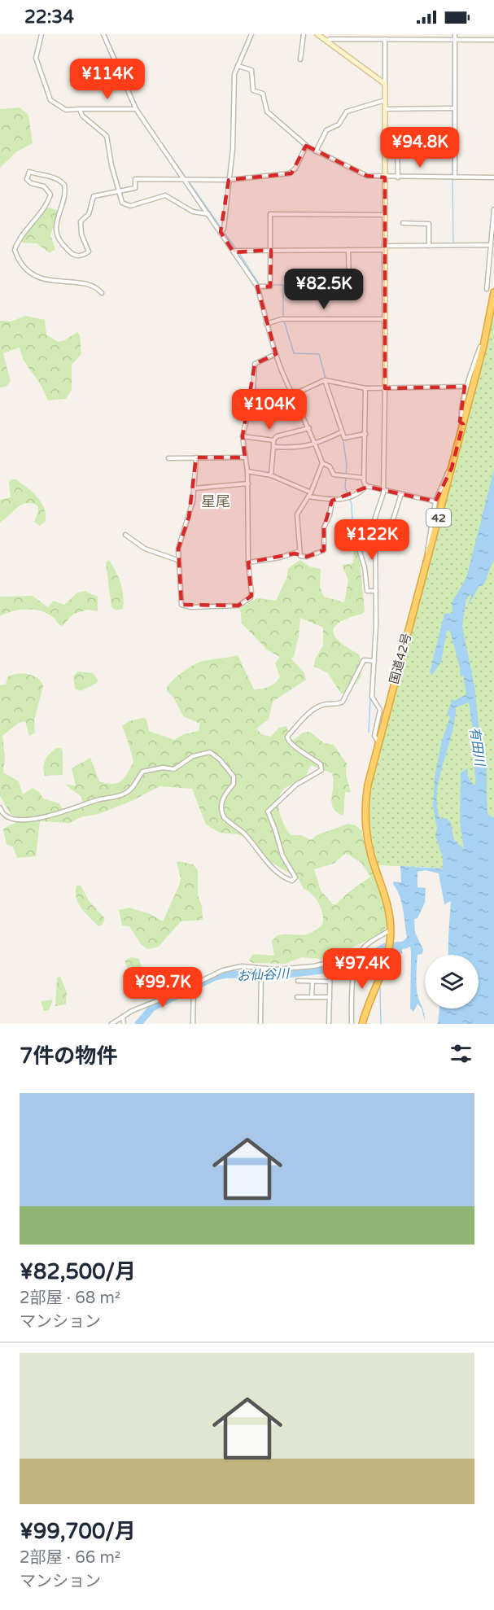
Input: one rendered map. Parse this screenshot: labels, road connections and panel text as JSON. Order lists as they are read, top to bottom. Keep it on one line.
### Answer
{"streets":{"highway":["42","国道42号"]},"districts":["星尾"],"water":["有田川","お仙谷川"],"page":{"status":"22:34","price":["¥114K","¥94.8K","¥82.5K","¥104K","¥122K","¥97.4K","¥99.7K"],"heading":"7件の物件","list":[{"name":"¥82,500/月","note":"2部屋 · 68 m² · マンション"},{"name":"¥99,700/月","note":"2部屋 · 66 m² · マンション"}]}}
